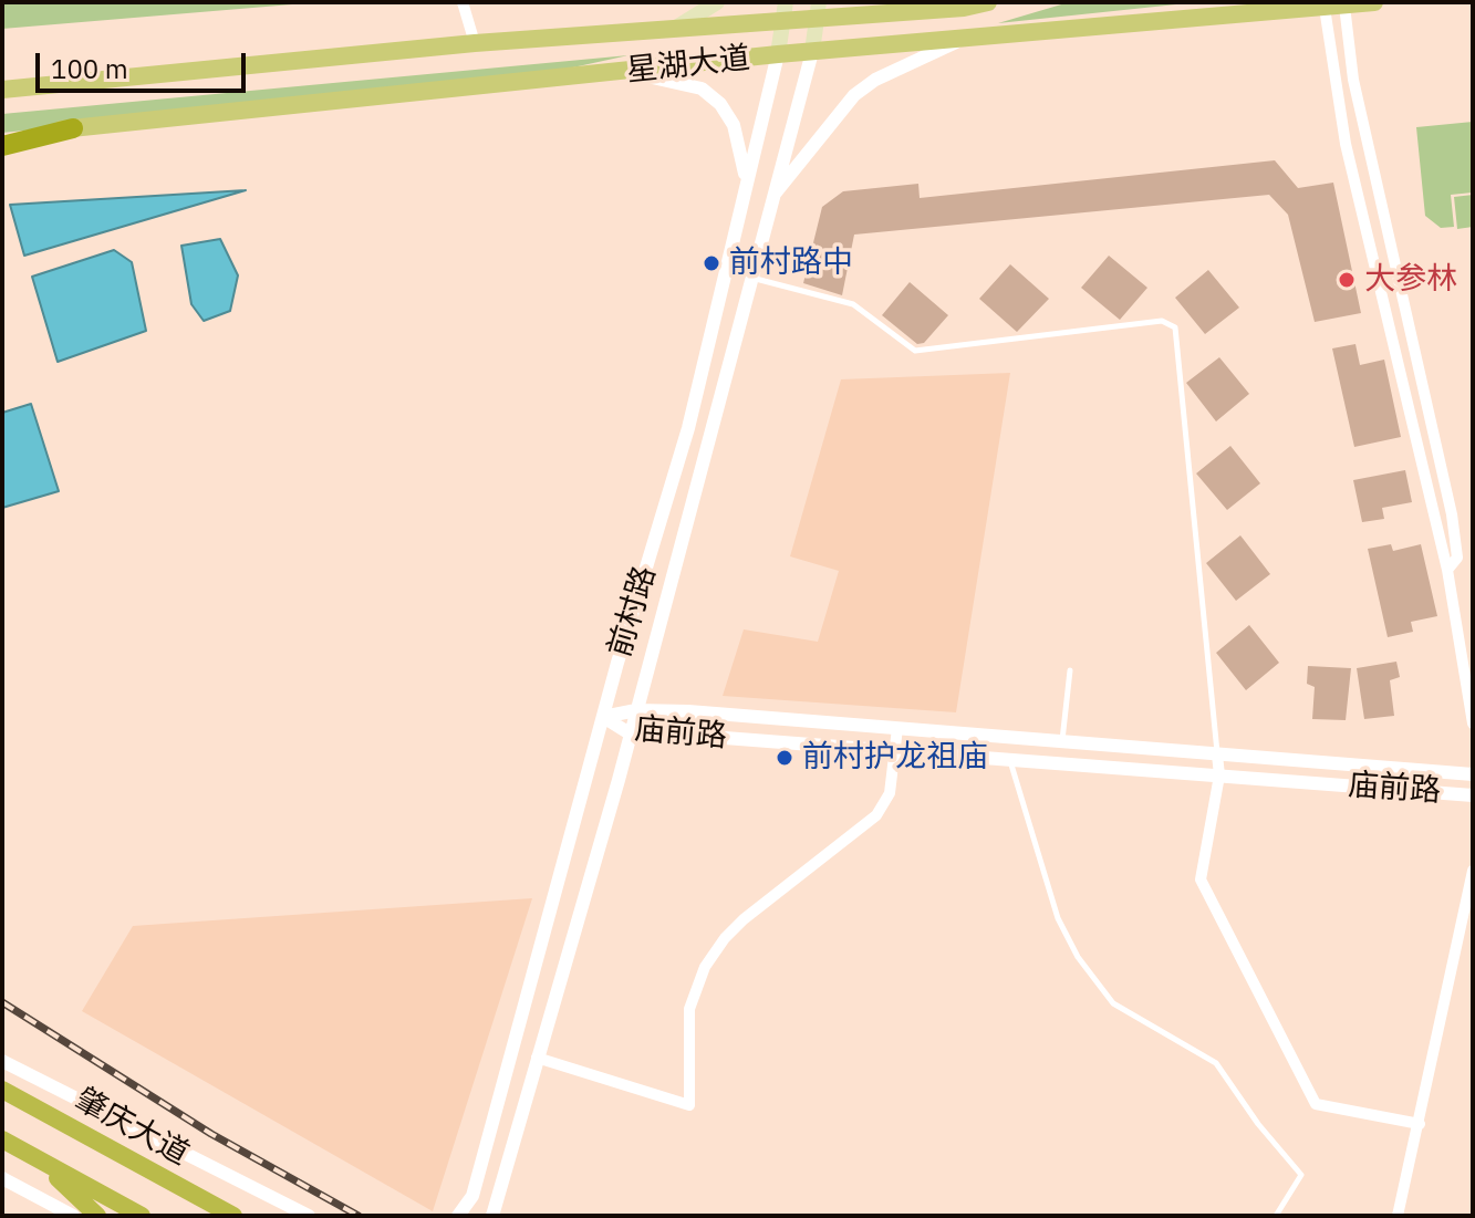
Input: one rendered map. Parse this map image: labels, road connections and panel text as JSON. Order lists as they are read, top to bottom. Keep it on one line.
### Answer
{"streets":{"highway":["肇庆大道"],"main road":["星湖大道","前村路"],"street":["庙前路"]},"crossings":[["星湖大道","前村路"],["前村路","庙前路"]],"places":["前村路中","大参林","前村护龙祖庙"],"scale_bar":"100 m"}
